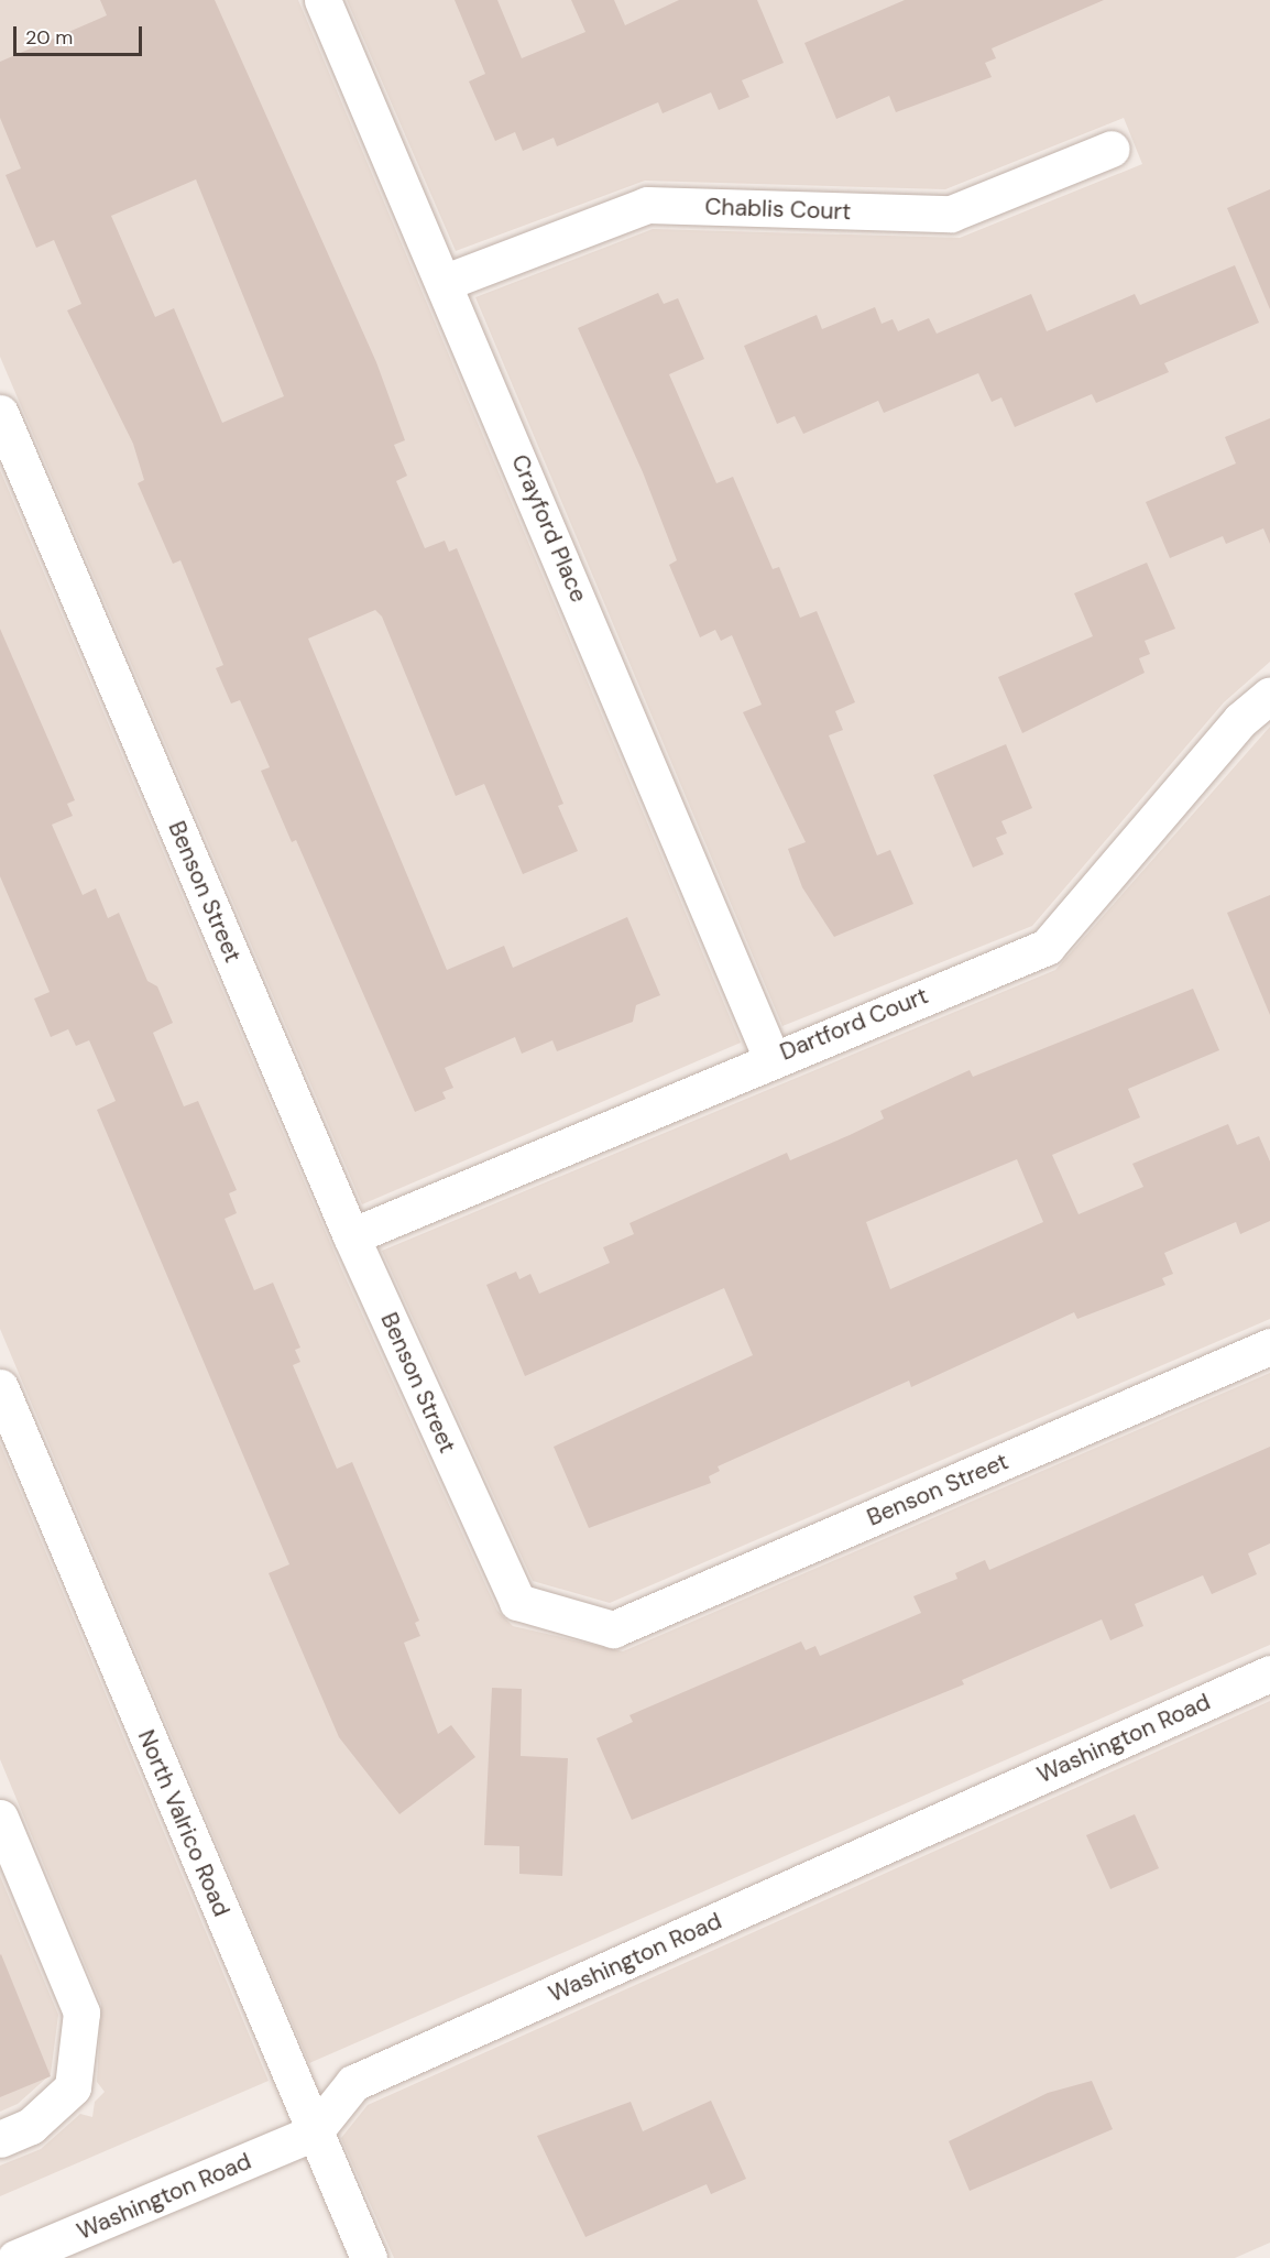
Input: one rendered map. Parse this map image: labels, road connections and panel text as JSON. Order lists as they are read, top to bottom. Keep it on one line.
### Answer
{"streets":{"street":["Chablis Court","Crayford Place","Benson Street","Dartford Court","Washington Road","North Valrico Road"]},"crossings":[["Chablis Court","Crayford Place"],["Crayford Place","Dartford Court"],["Benson Street","Dartford Court"],["Washington Road","North Valrico Road"]],"scale_bar":"20 m"}
